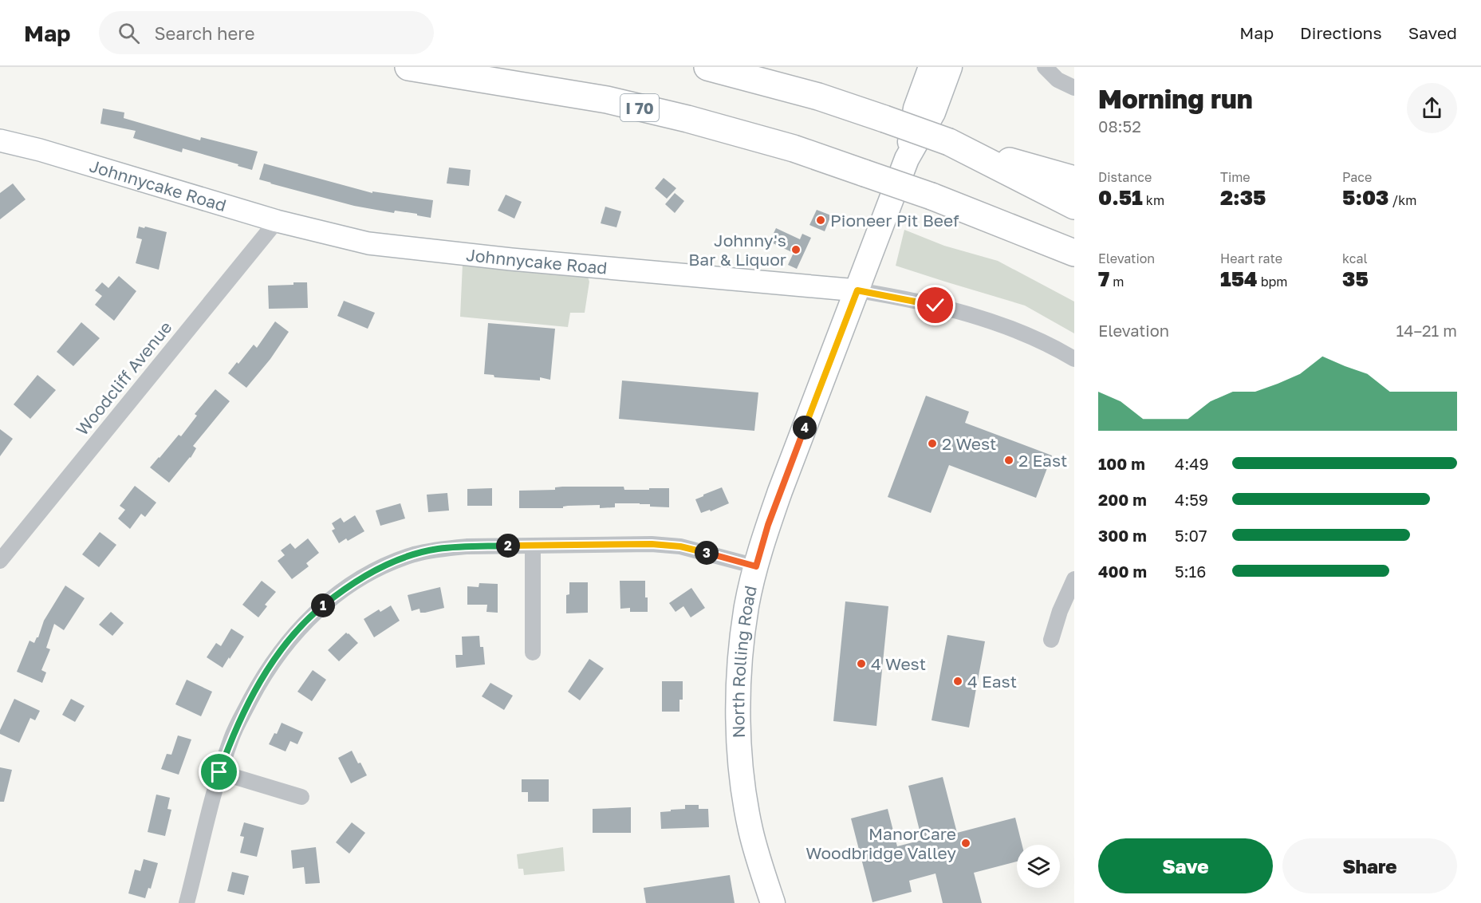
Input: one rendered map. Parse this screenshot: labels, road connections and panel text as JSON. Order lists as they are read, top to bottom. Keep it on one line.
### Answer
{"streets":{"highway":["I 70"],"main road":["North Rolling Road"],"street":["Johnnycake Road","Woodcliff Avenue"]},"crossings":[["Johnnycake Road","Woodcliff Avenue"],["Johnnycake Road","North Rolling Road"]],"places":["Pioneer Pit Beef","Johnny's Bar & Liquor","2 West","2 East","4 West","4 East","ManorCare Woodbridge Valley"],"page":{"header":"Map","search":"Search here","nav":["Map","Directions","Saved"],"heading":["Morning run","08:52"],"stats":[["Distance","0.51 km"],["Time","2:35"],["Pace","5:03 /km"],["Elevation","7 m"],["Heart rate","154 bpm"],["kcal","35"]],"chart":["Elevation","14–21 m"],"pins":["4","2","3","1"],"list":[{"name":"100 m","note":"4:49"},{"name":"200 m","note":"4:59"},{"name":"300 m","note":"5:07"},{"name":"400 m","note":"5:16"}],"buttons":["Save","Share"]}}
